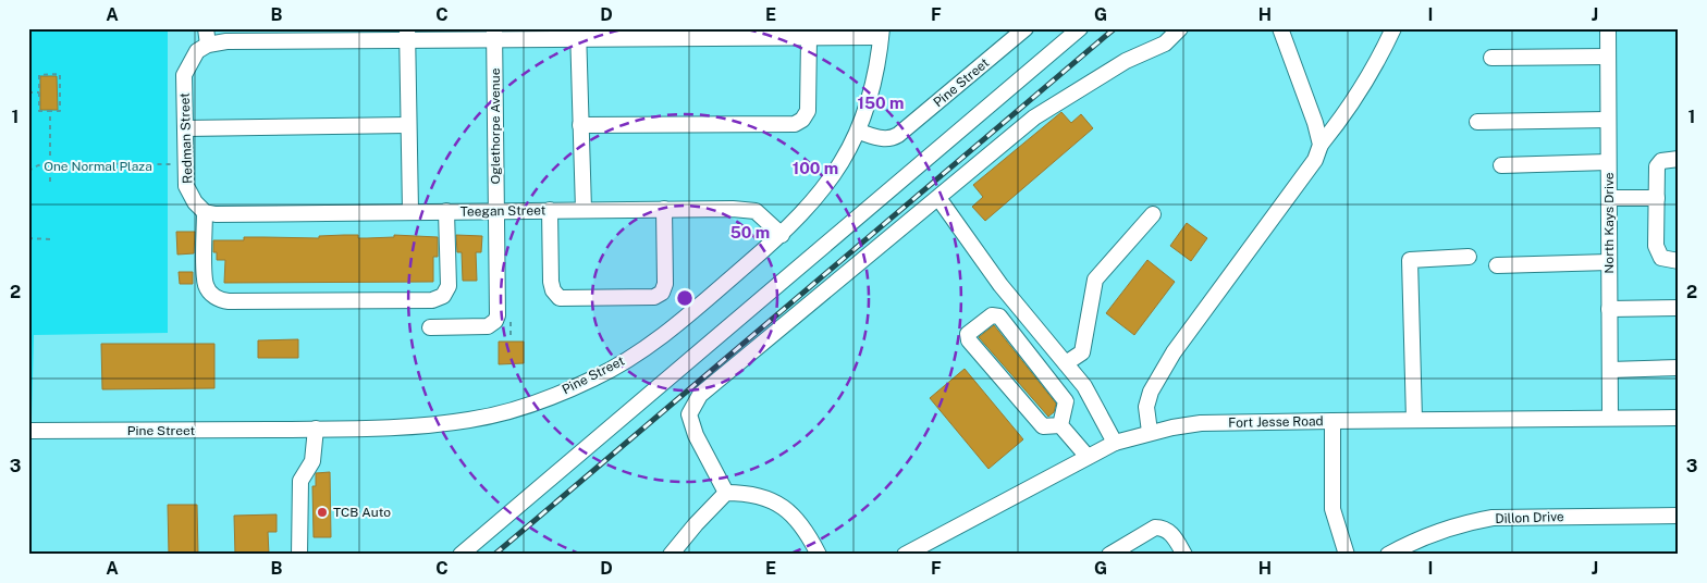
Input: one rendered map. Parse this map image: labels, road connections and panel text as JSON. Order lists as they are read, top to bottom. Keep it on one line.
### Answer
{"streets":{"street":["Pine Street","Oglethorpe Avenue","Redman Street","Teegan Street","North Kays Drive","Fort Jesse Road","Dillon Drive"]},"crossings":[["Pine Street","Teegan Street"],["Oglethorpe Avenue","Teegan Street"],["Redman Street","Teegan Street"],["North Kays Drive","Fort Jesse Road"]],"parks":["One Normal Plaza"],"places":["TCB Auto"],"grid":{"columns":["A","B","C","D","E","F","G","H","I","J"],"rows":["1","2","3"]},"rings":["150 m","100 m","50 m"]}
